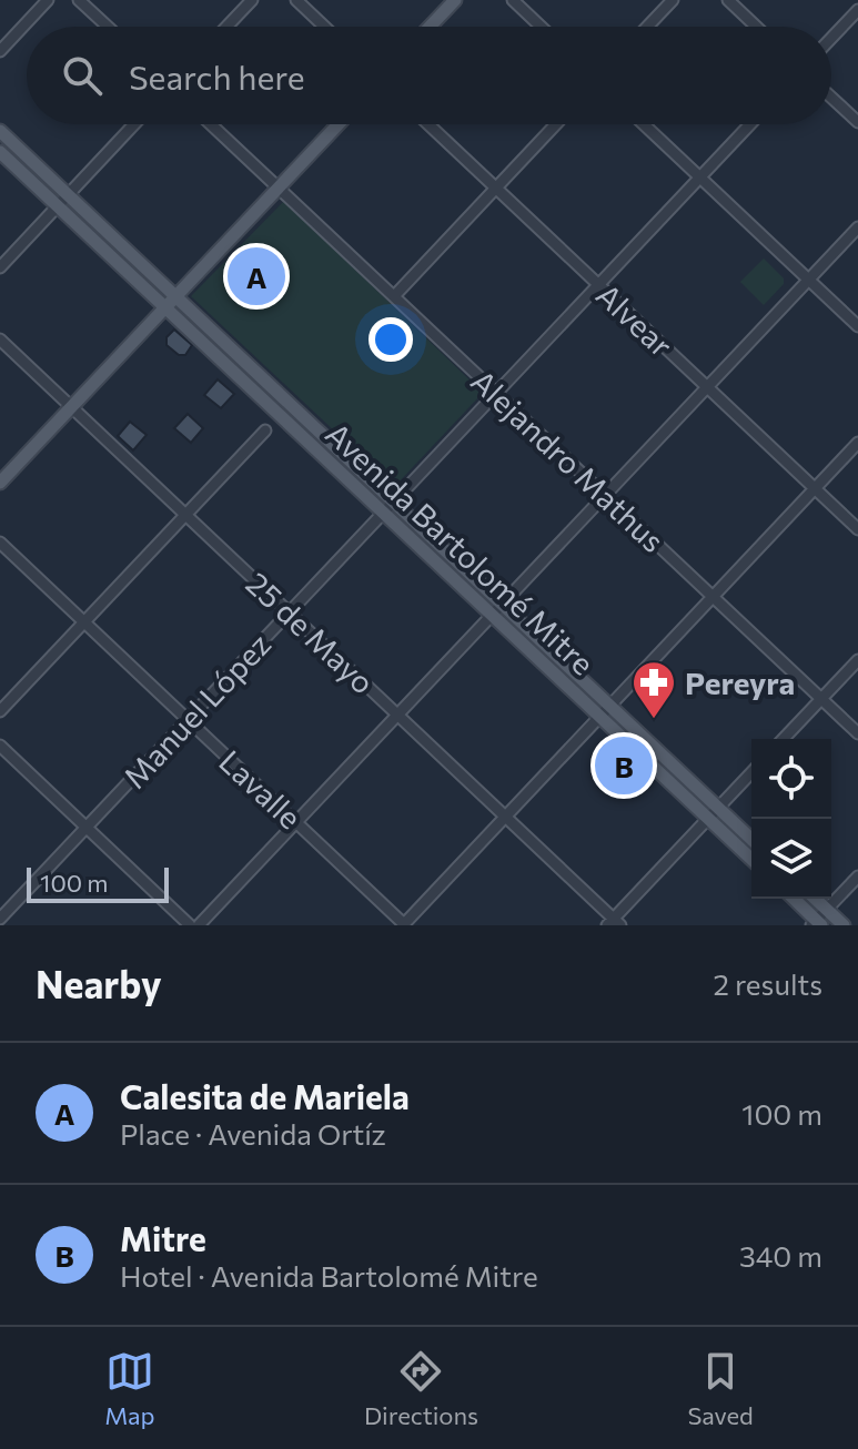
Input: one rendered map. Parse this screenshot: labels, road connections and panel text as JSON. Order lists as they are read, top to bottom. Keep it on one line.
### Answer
{"streets":{"main road":["Avenida Bartolomé Mitre"],"street":["Alvear","Alejandro Mathus","25 de Mayo","Manuel López","Lavalle"]},"crossings":[["Alvear","Manuel López"],["Alejandro Mathus","Manuel López"],["Avenida Bartolomé Mitre","Manuel López"],["25 de Mayo","Manuel López"],["Manuel López","Lavalle"]],"places":{"pharmacy":["Pereyra"]},"scale_bar":"100 m","page":{"search":"Search here","pins":["A","B"],"scale":"100 m","heading":["Nearby","2 results"],"list":[{"mark":"A","name":"Calesita de Mariela","note":"Place · Avenida Ortíz","value":"100 m"},{"mark":"B","name":"Mitre","note":"Hotel · Avenida Bartolomé Mitre","value":"340 m"}],"nav":["Map","Directions","Saved"]}}
